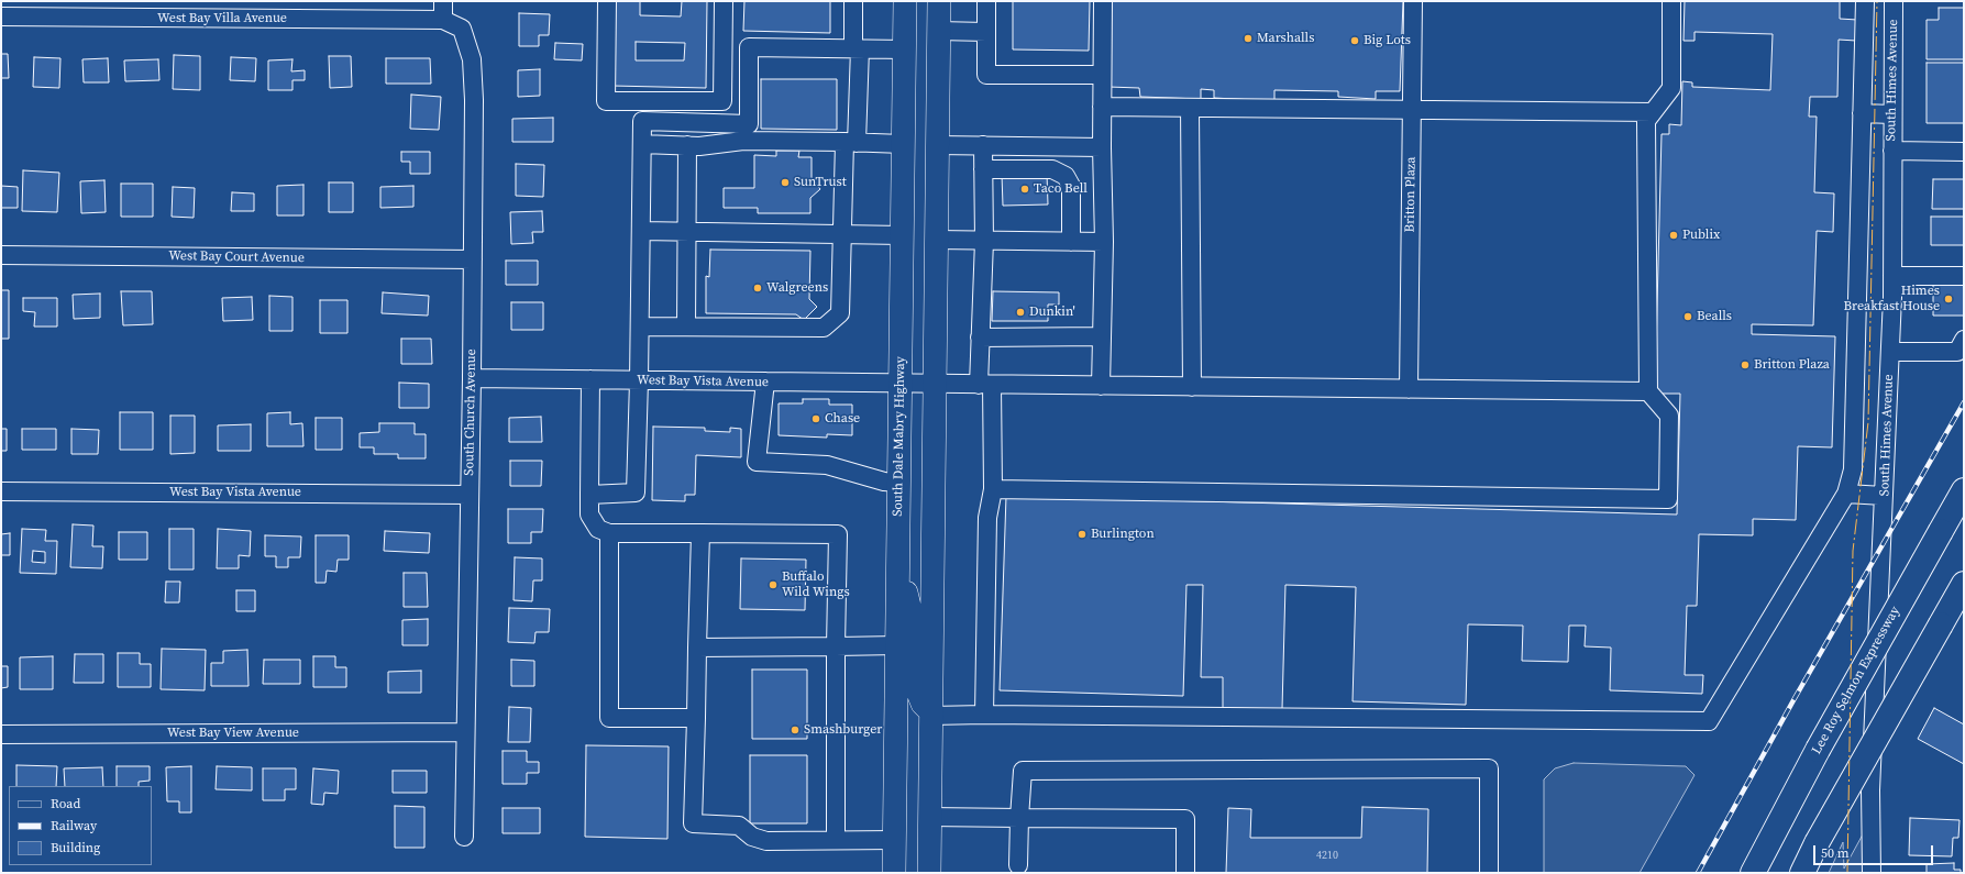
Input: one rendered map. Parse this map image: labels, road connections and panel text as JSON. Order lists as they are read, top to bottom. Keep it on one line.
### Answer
{"streets":{"highway":["Lee Roy Selmon Expressway"],"main road":["South Dale Mabry Highway"],"street":["West Bay Villa Avenue","South Himes Avenue","Britton Plaza","West Bay Court Avenue","West Bay Vista Avenue","South Church Avenue","West Bay View Avenue"]},"crossings":[["West Bay Villa Avenue","South Church Avenue"],["Britton Plaza","West Bay Vista Avenue"],["West Bay Court Avenue","South Church Avenue"],["West Bay Vista Avenue","South Church Avenue"],["West Bay Vista Avenue","South Dale Mabry Highway"],["South Church Avenue","West Bay View Avenue"]],"places":["Marshalls","Big Lots","SunTrust","Taco Bell","Publix","Walgreens","Himes Breakfast House","Dunkin'","Bealls","Britton Plaza","Chase","Burlington","Buffalo Wild Wings","Smashburger"],"house_numbers":["4210"],"legend":["Road","Railway","Building"],"scale_bar":"50 m"}
